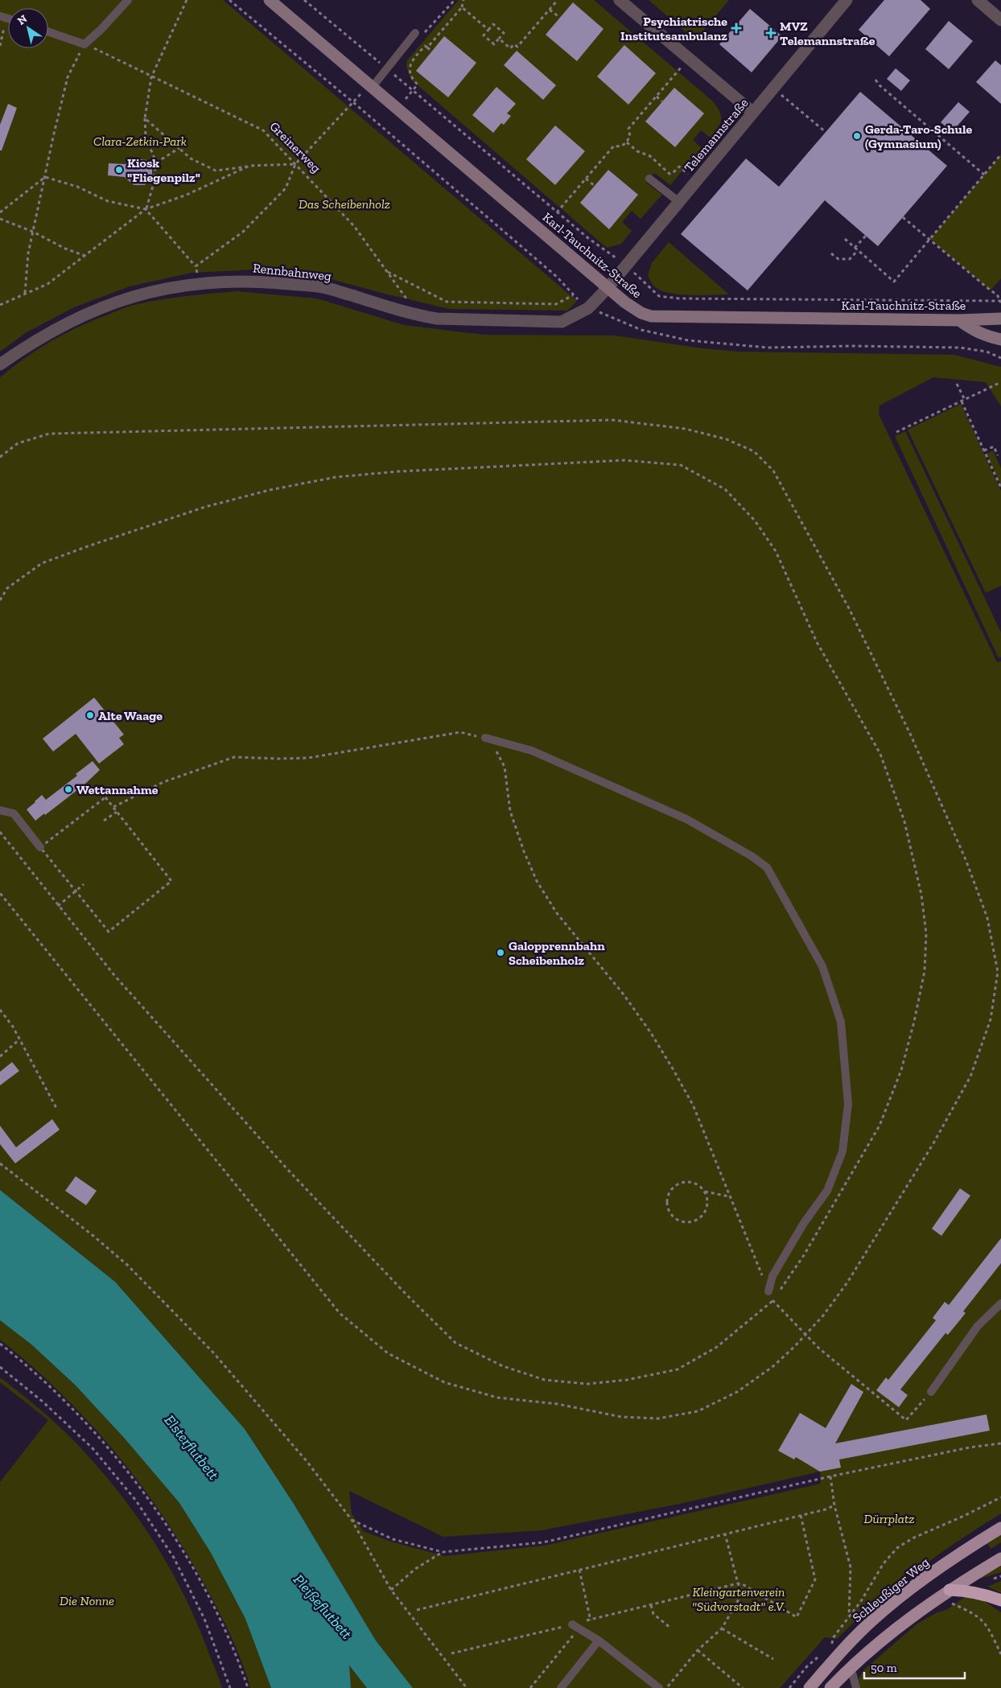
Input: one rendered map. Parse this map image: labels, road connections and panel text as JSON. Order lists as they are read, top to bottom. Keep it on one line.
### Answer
{"streets":{"main road":["Karl-Tauchnitz-Straße","Schleußiger Weg"],"street":["Telemannstraße","Rennbahnweg"],"path":["Greinerweg"]},"crossings":[["Telemannstraße","Karl-Tauchnitz-Straße"],["Telemannstraße","Rennbahnweg"],["Greinerweg","Rennbahnweg"],["Karl-Tauchnitz-Straße","Rennbahnweg"]],"water":["Elsterflutbett","Pleißeflutbett"],"parks":["Clara-Zetkin-Park","Das Scheibenholz","Dürrplatz","Kleingartenverein \"Südvorstadt\" e.V.","Die Nonne"],"places":{"health":["Psychiatrische Institutsambulanz","MVZ Telemannstraße"],"other":["Gerda-Taro-Schule (Gymnasium)","Kiosk \"Fliegenpilz\"","Alte Waage","Wettannahme","Galopprennbahn Scheibenholz"]},"scale_bar":"50 m","north":"top left"}
